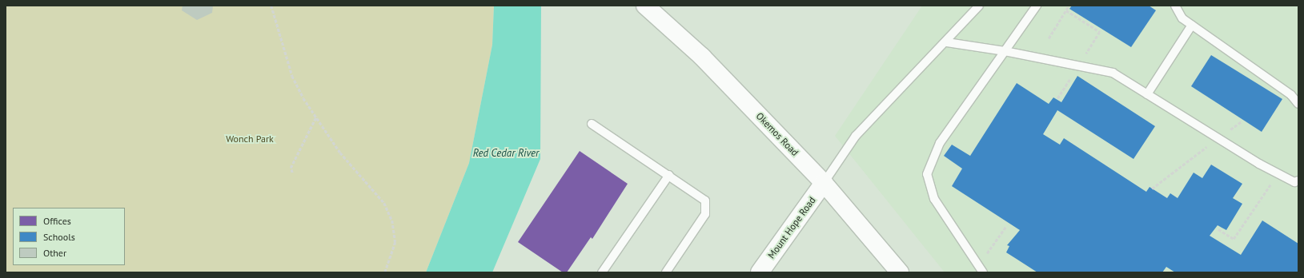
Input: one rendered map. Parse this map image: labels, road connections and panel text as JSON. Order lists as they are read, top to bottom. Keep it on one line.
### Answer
{"streets":{"main road":["Okemos Road","Mount Hope Road"]},"crossings":[["Okemos Road","Mount Hope Road"]],"water":["Red Cedar River"],"parks":["Wonch Park"],"legend":["Offices","Schools","Other"]}
